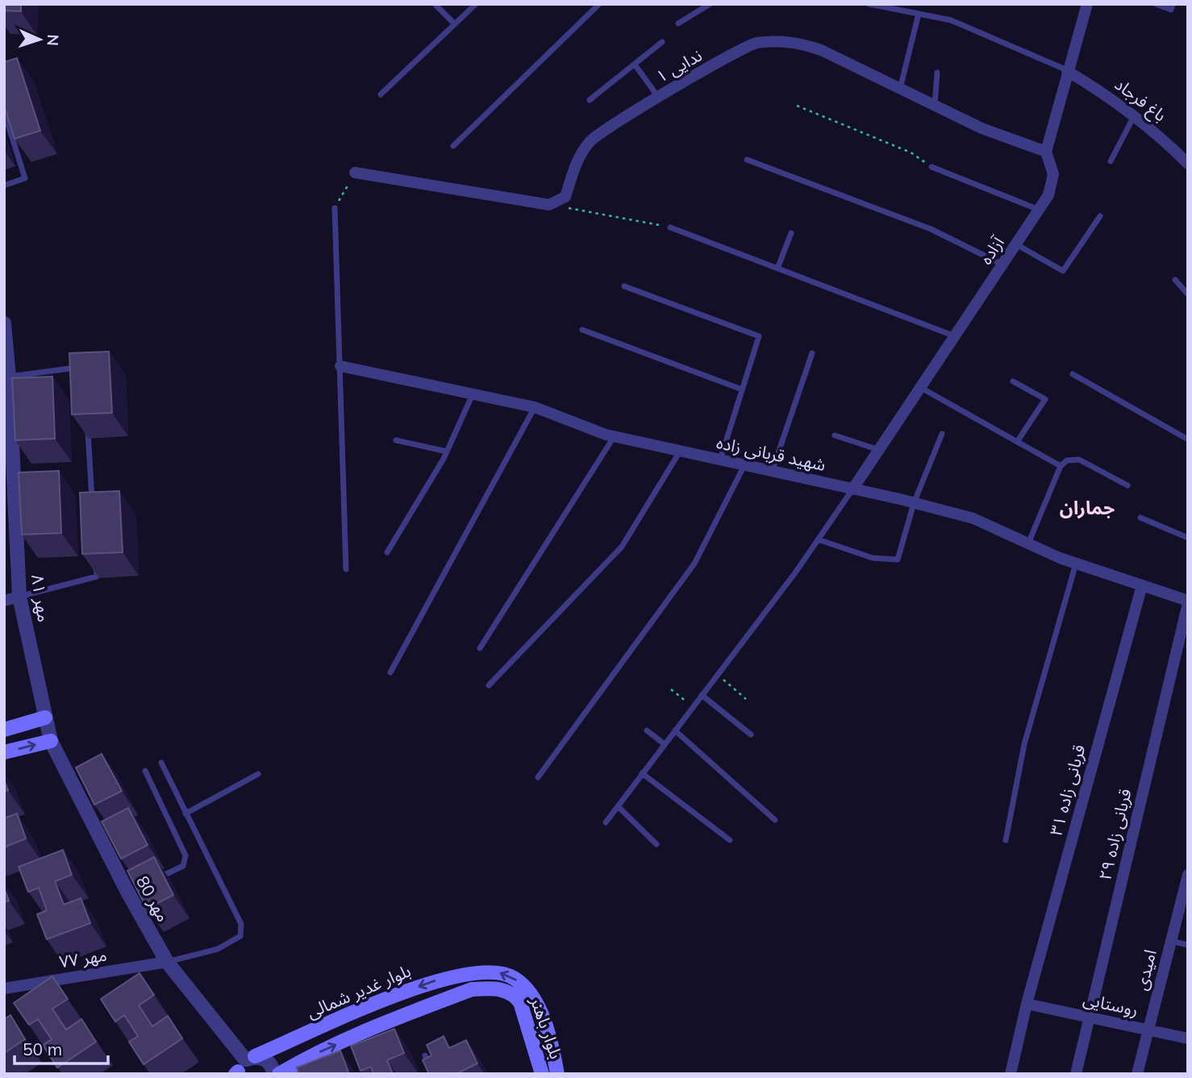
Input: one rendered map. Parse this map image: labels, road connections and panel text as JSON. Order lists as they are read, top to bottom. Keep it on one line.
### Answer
{"streets":{"main road":["بلوار غدیر شمالی","بلوار باهنر"],"street":["ندایی ۱","باغ فرجاد","آزاده","شهید قربانی زاده","مهر ۸۱","قربانی زاده ۳۱","قربانی زاده ۲۹","مهر 80","مهر ۷۷","امیدی","روستایی"]},"crossings":[["ندایی ۱","آزاده"],["باغ فرجاد","آزاده"],["آزاده","شهید قربانی زاده"],["شهید قربانی زاده","قربانی زاده ۳۱"],["شهید قربانی زاده","قربانی زاده ۲۹"],["مهر ۸۱","مهر 80"],["قربانی زاده ۳۱","روستایی"],["قربانی زاده ۲۹","روستایی"],["مهر 80","مهر ۷۷"],["مهر 80","بلوار غدیر شمالی"],["امیدی","روستایی"],["بلوار غدیر شمالی","بلوار باهنر"]],"one_way":["بلوار غدیر شمالی"],"districts":["جماران"],"scale_bar":"50 m","north":"right"}
